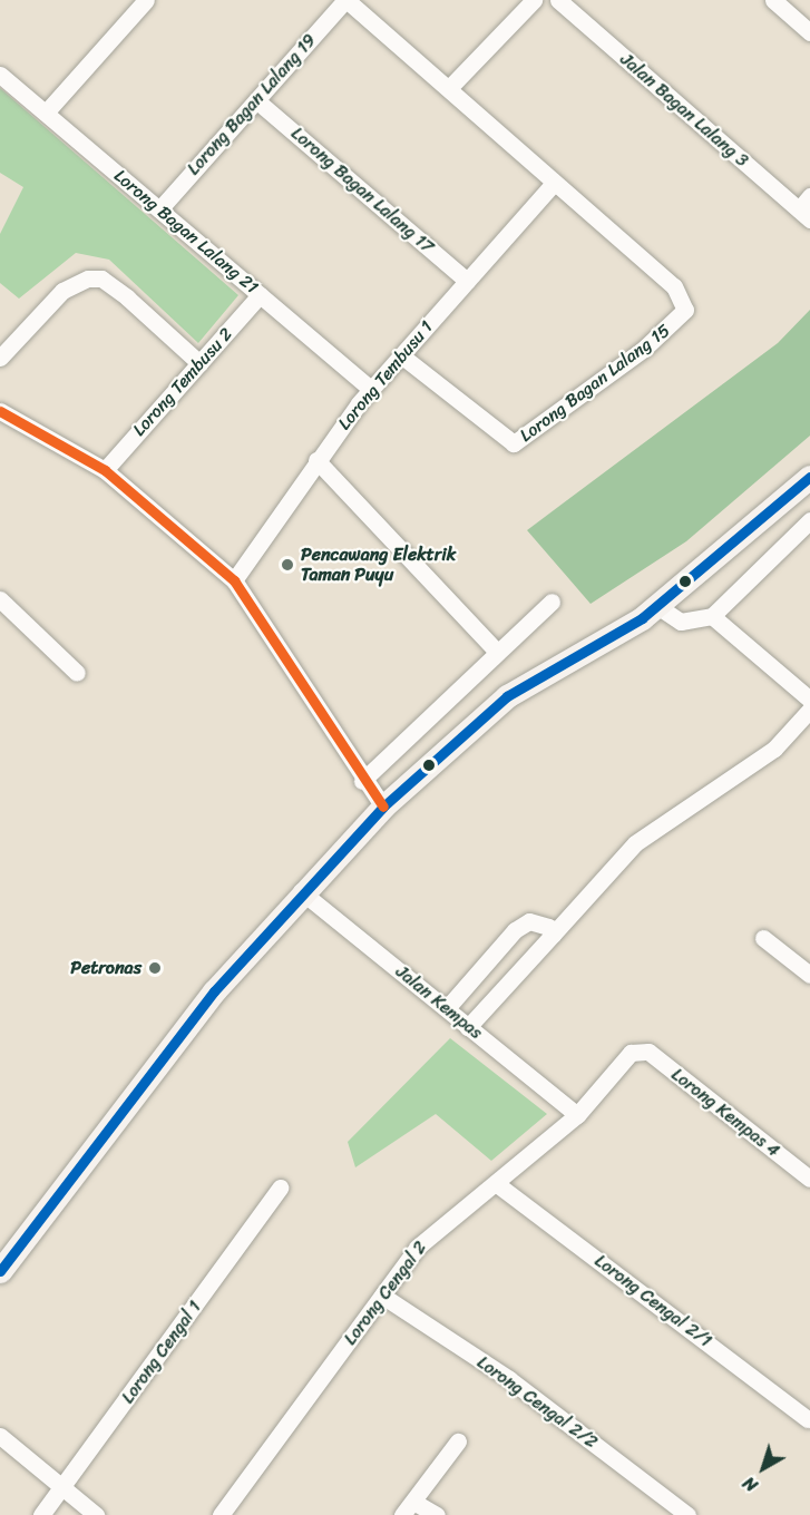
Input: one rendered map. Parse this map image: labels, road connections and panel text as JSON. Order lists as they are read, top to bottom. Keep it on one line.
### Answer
{"streets":{"street":["Lorong Bagan Lalang 19","Jalan Bagan Lalang 3","Lorong Bagan Lalang 17","Lorong Bagan Lalang 21","Lorong Tembusu 1","Lorong Tembusu 2","Lorong Bagan Lalang 15","Jalan Kempas","Lorong Kempas 4","Lorong Cengal 2","Lorong Cengal 2/1","Lorong Cengal 1","Lorong Cengal 2/2"]},"crossings":[["Lorong Bagan Lalang 19","Lorong Bagan Lalang 17"],["Lorong Bagan Lalang 19","Lorong Bagan Lalang 21"],["Lorong Bagan Lalang 19","Lorong Bagan Lalang 15"],["Lorong Bagan Lalang 17","Lorong Tembusu 1"],["Lorong Bagan Lalang 21","Lorong Tembusu 1"],["Lorong Bagan Lalang 21","Lorong Tembusu 2"],["Lorong Tembusu 1","Lorong Bagan Lalang 15"],["Jalan Kempas","Lorong Cengal 2"],["Lorong Kempas 4","Lorong Cengal 2"],["Lorong Cengal 2","Lorong Cengal 2/1"],["Lorong Cengal 2","Lorong Cengal 2/2"]],"places":["Pencawang Elektrik Taman Puyu","Petronas"],"north":"bottom left"}
